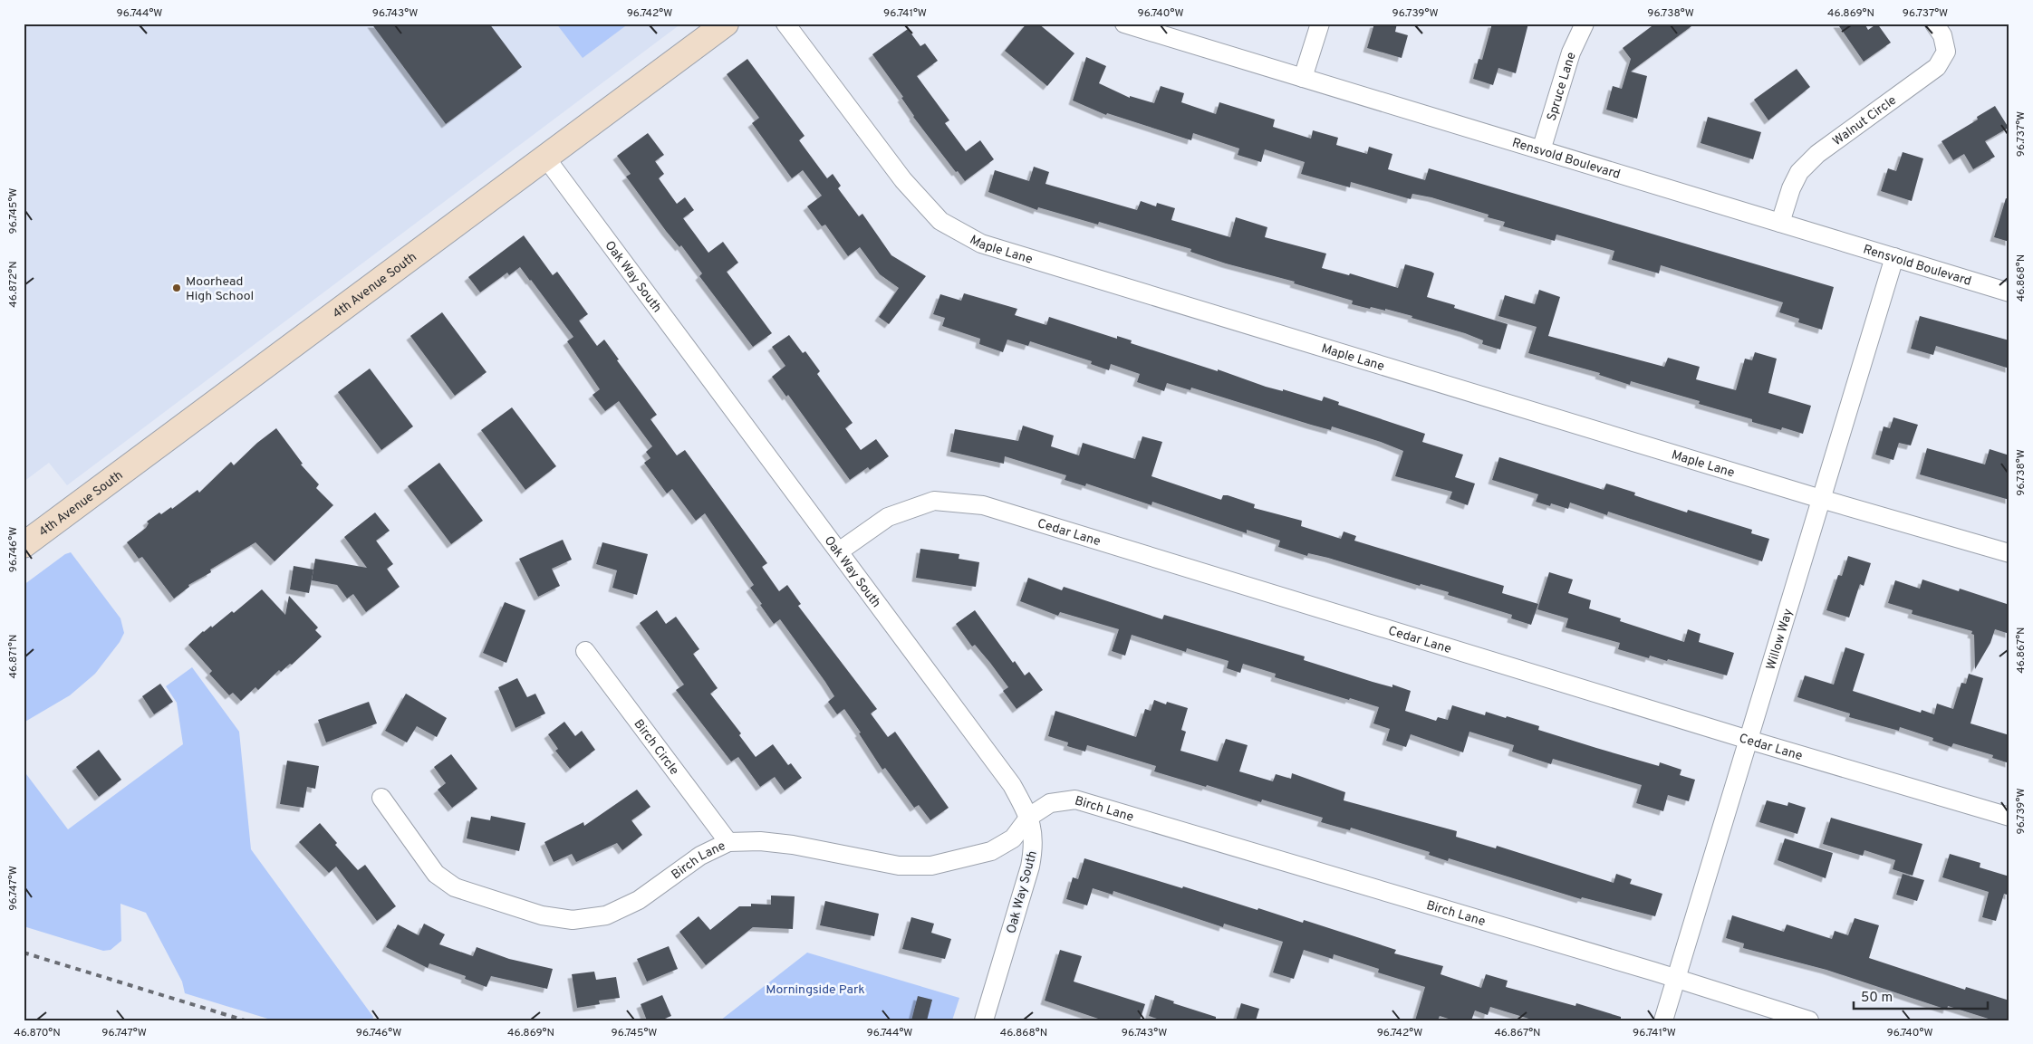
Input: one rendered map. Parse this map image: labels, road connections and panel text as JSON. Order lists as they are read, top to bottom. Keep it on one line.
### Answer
{"streets":{"street":["Spruce Lane","Walnut Circle","Rensvold Boulevard","Maple Lane","Oak Way South","4th Avenue South","Cedar Lane","Willow Way","Birch Circle","Birch Lane"]},"crossings":[["Spruce Lane","Rensvold Boulevard"],["Walnut Circle","Rensvold Boulevard"],["Rensvold Boulevard","Willow Way"],["Maple Lane","Willow Way"],["Oak Way South","4th Avenue South"],["Oak Way South","Cedar Lane"],["Oak Way South","Birch Lane"],["Cedar Lane","Willow Way"],["Willow Way","Birch Lane"],["Birch Circle","Birch Lane"]],"parks":["Morningside Park"],"places":["Moorhead High School"],"scale_bar":"50 m","coordinates":["96.744°W","96.743°W","96.742°W","96.741°W","96.740°W","96.739°W","96.738°W","46.869°N","96.737°W","96.745°W","46.868°N","46.872°N","96.746°W","46.867°N","46.871°N","96.747°W","46.870°N"]}
